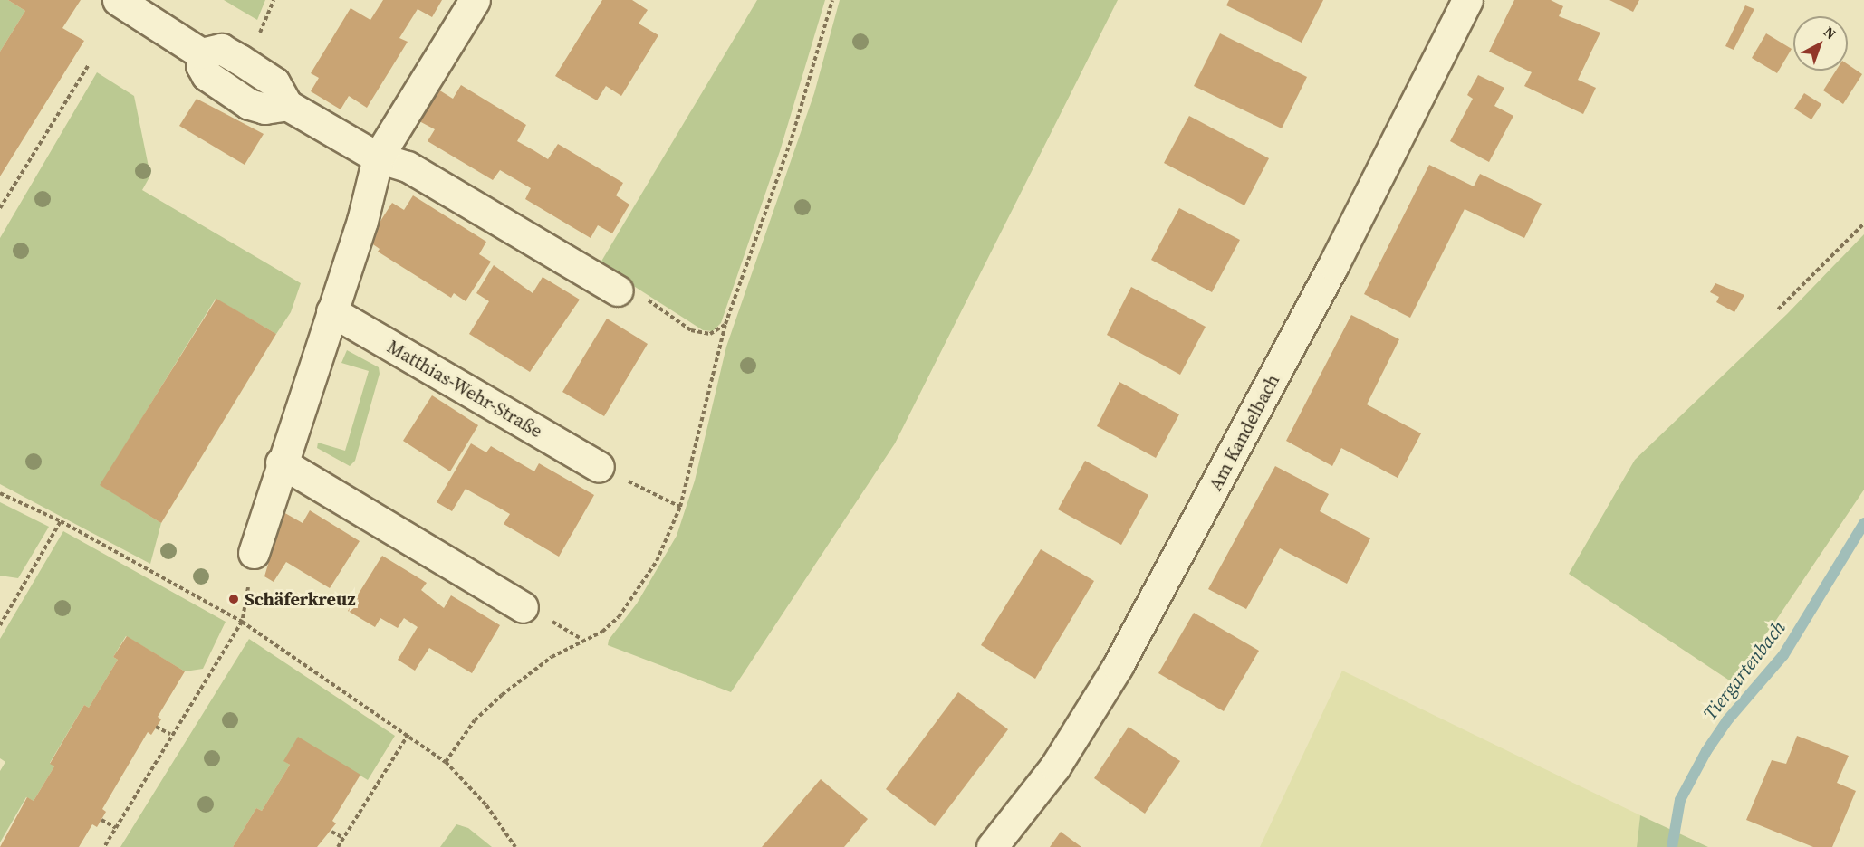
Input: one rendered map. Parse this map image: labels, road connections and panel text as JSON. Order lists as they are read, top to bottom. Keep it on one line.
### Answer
{"streets":{"street":["Matthias-Wehr-Straße","Am Kandelbach"]},"water":["Tiergartenbach"],"places":["Schäferkreuz"],"north":"top right"}
